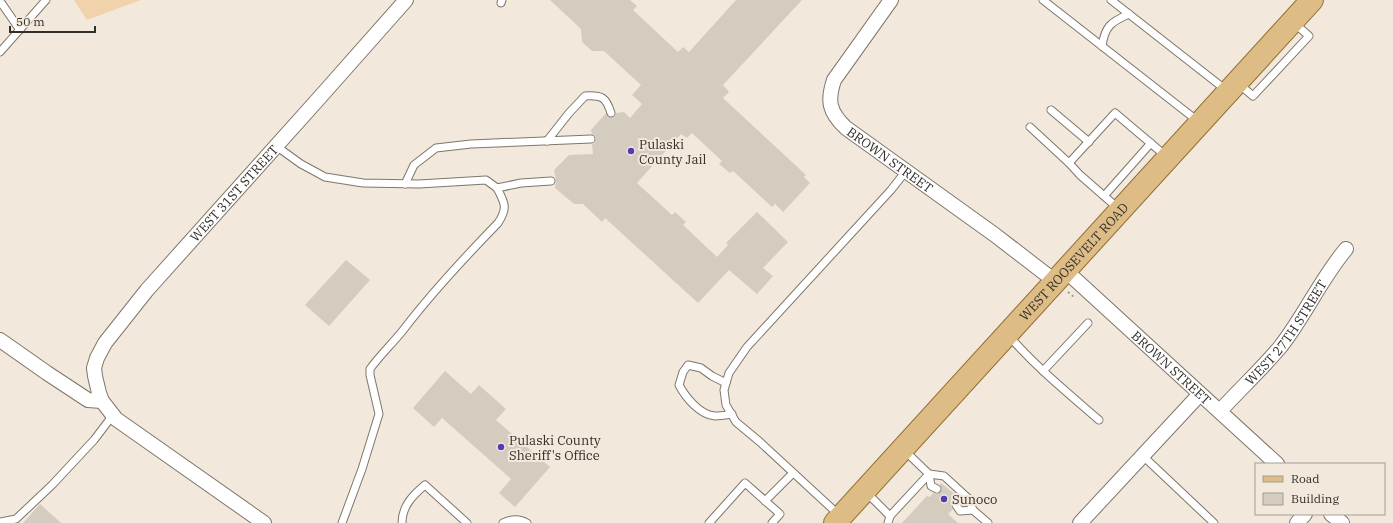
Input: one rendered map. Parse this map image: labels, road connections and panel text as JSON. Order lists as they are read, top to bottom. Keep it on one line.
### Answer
{"streets":{"main road":["WEST ROOSEVELT ROAD"],"street":["BROWN STREET","WEST 31ST STREET","WEST 27TH STREET"]},"crossings":[["BROWN STREET","WEST ROOSEVELT ROAD"],["BROWN STREET","WEST 27TH STREET"]],"places":["Pulaski County Jail","Pulaski County Sheriff's Office","Sunoco"],"legend":["Road","Building"],"scale_bar":"50 m"}
